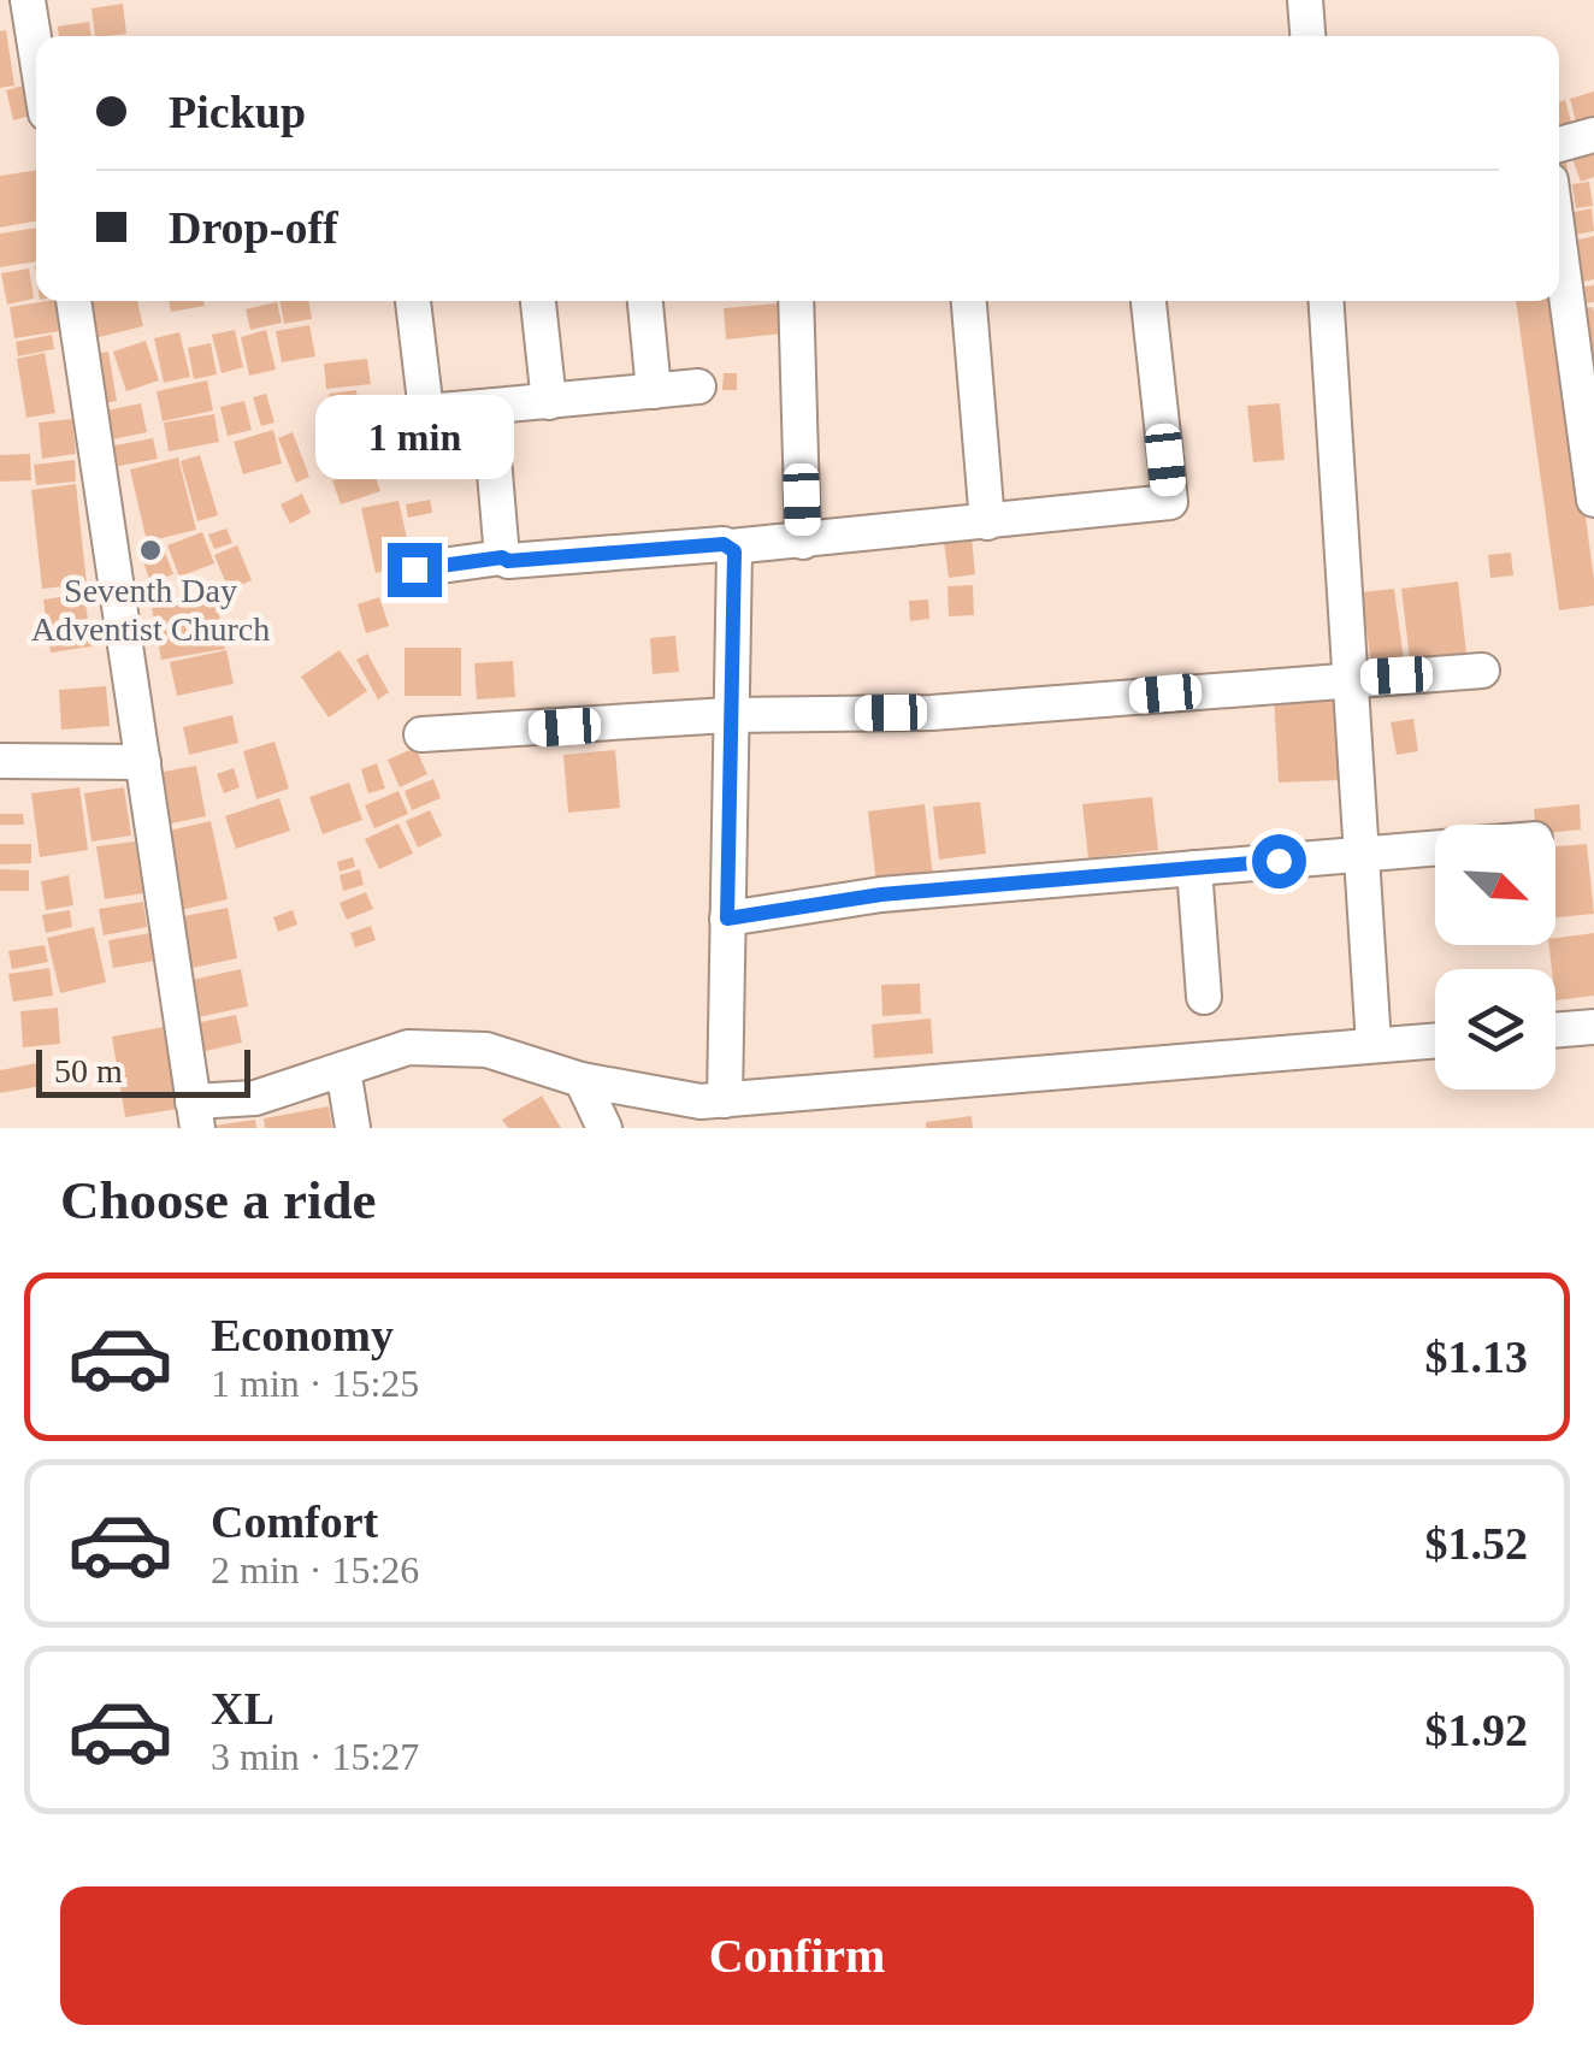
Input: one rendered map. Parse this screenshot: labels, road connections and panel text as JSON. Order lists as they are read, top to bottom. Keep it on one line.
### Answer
{"places":["Seventh Day Adventist Church"],"scale_bar":"50 m","north":"bottom right","page":{"banner":["Pickup","Drop-off"],"bubble":"1 min","scale":"50 m","heading":"Choose a ride","list":[{"name":"Economy","note":"1 min · 15:25","value":"$1.13"},{"name":"Comfort","note":"2 min · 15:26","value":"$1.52"},{"name":"XL","note":"3 min · 15:27","value":"$1.92"}],"buttons":"Confirm"}}
